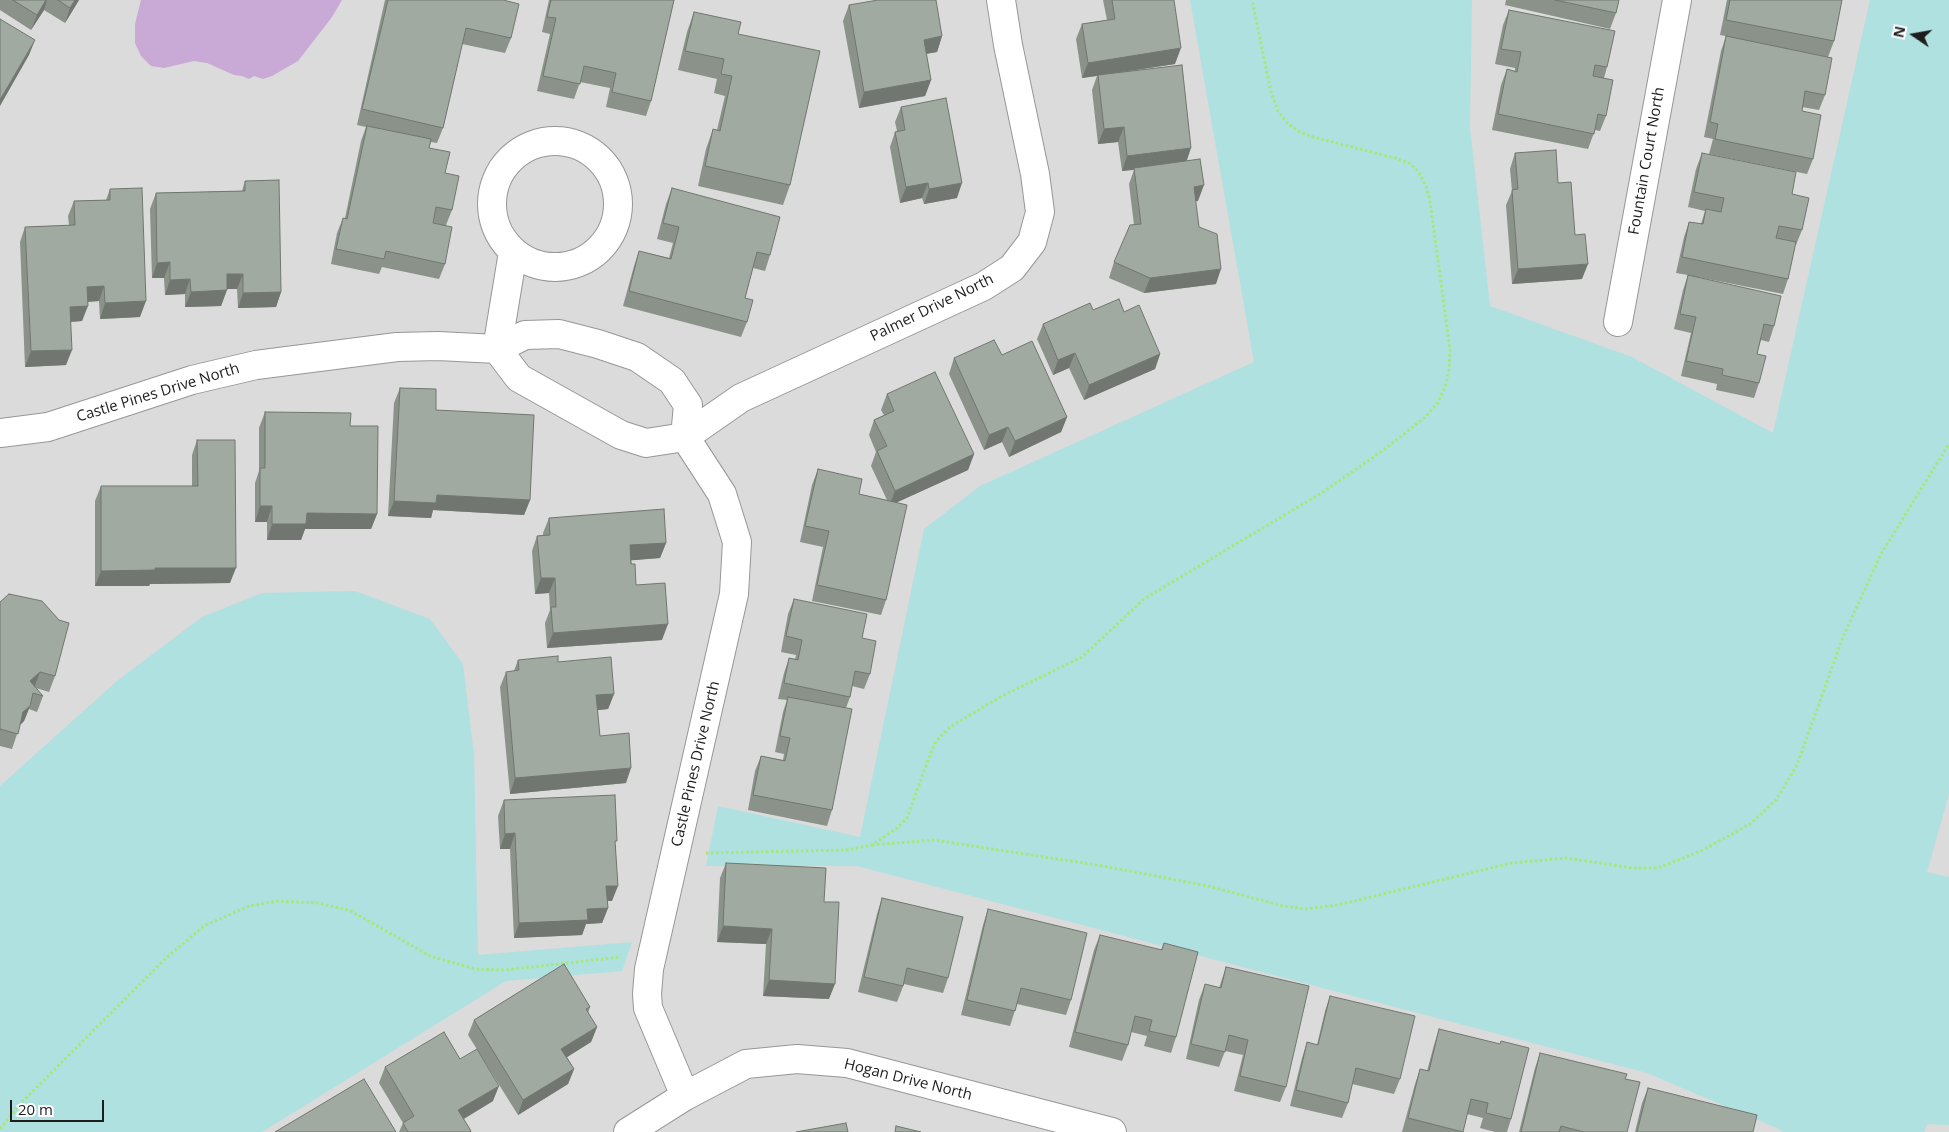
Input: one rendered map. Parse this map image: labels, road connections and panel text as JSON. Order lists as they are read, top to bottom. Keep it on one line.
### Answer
{"streets":{"street":["Fountain Court North","Palmer Drive North","Castle Pines Drive North","Hogan Drive North"]},"crossings":[["Palmer Drive North","Castle Pines Drive North"],["Castle Pines Drive North","Hogan Drive North"]],"scale_bar":"20 m","north":"left"}
